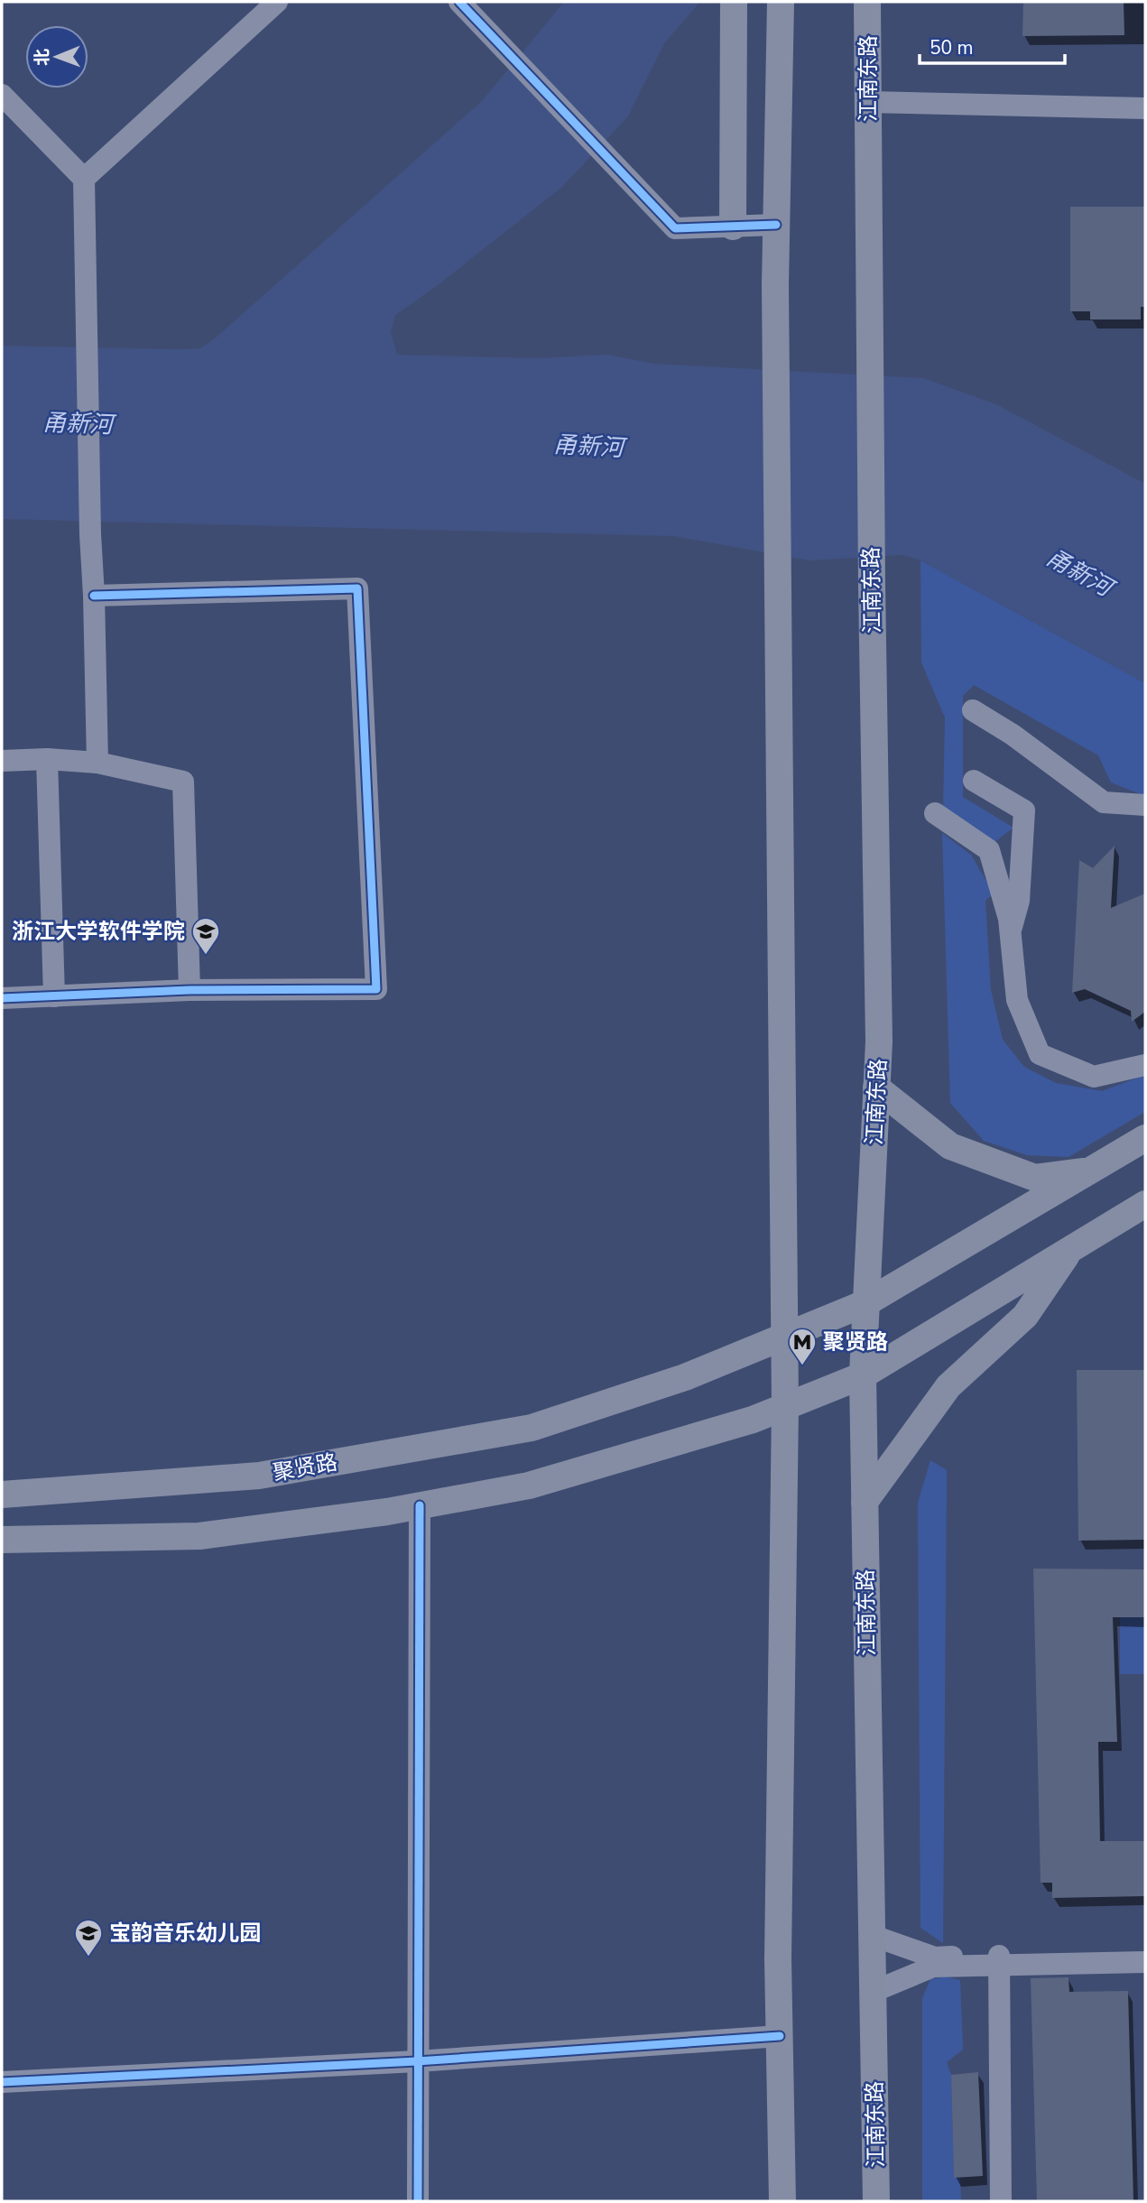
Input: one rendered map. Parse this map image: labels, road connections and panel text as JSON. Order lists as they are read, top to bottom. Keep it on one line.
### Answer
{"streets":{"main road":["江南东路","聚贤路"]},"crossings":[["江南东路","聚贤路"]],"water":["甬新河"],"places":{"school or university":["浙江大学软件学院","宝韵音乐幼儿园"],"metro station":["聚贤路"]},"scale_bar":"50 m","north":"left"}
